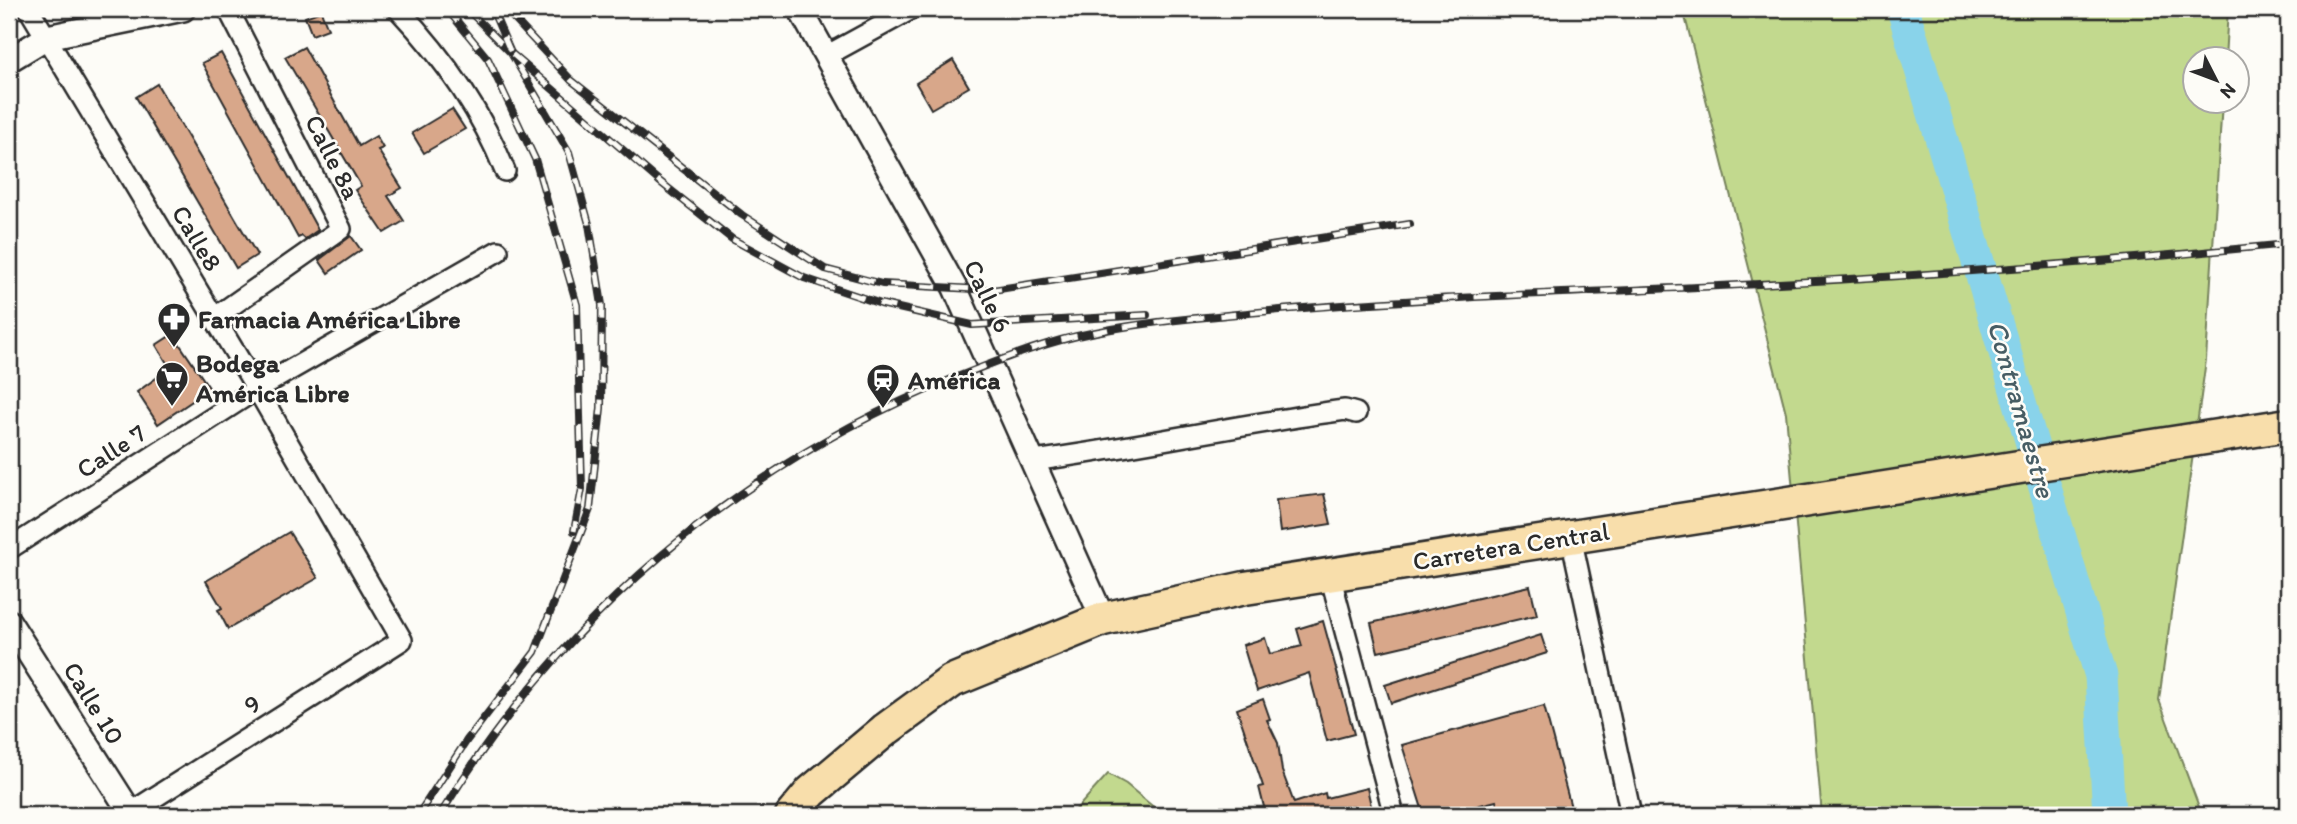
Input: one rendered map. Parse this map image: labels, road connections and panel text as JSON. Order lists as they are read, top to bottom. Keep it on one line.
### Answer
{"streets":{"highway":["Carretera Central"],"street":["Calle 8a","Calle8","Calle 6","Calle 7","Calle 10","9"]},"crossings":[["Calle 8a","Calle8"],["Calle8","Calle 7"],["Calle8","9"],["Calle 6","Carretera Central"],["Calle 10","9"]],"water":["Contramaestre"],"places":{"pharmacy":["Farmacia América Libre"],"supermarket":["Bodega América Libre"],"station":["América"]},"north":"bottom right"}
